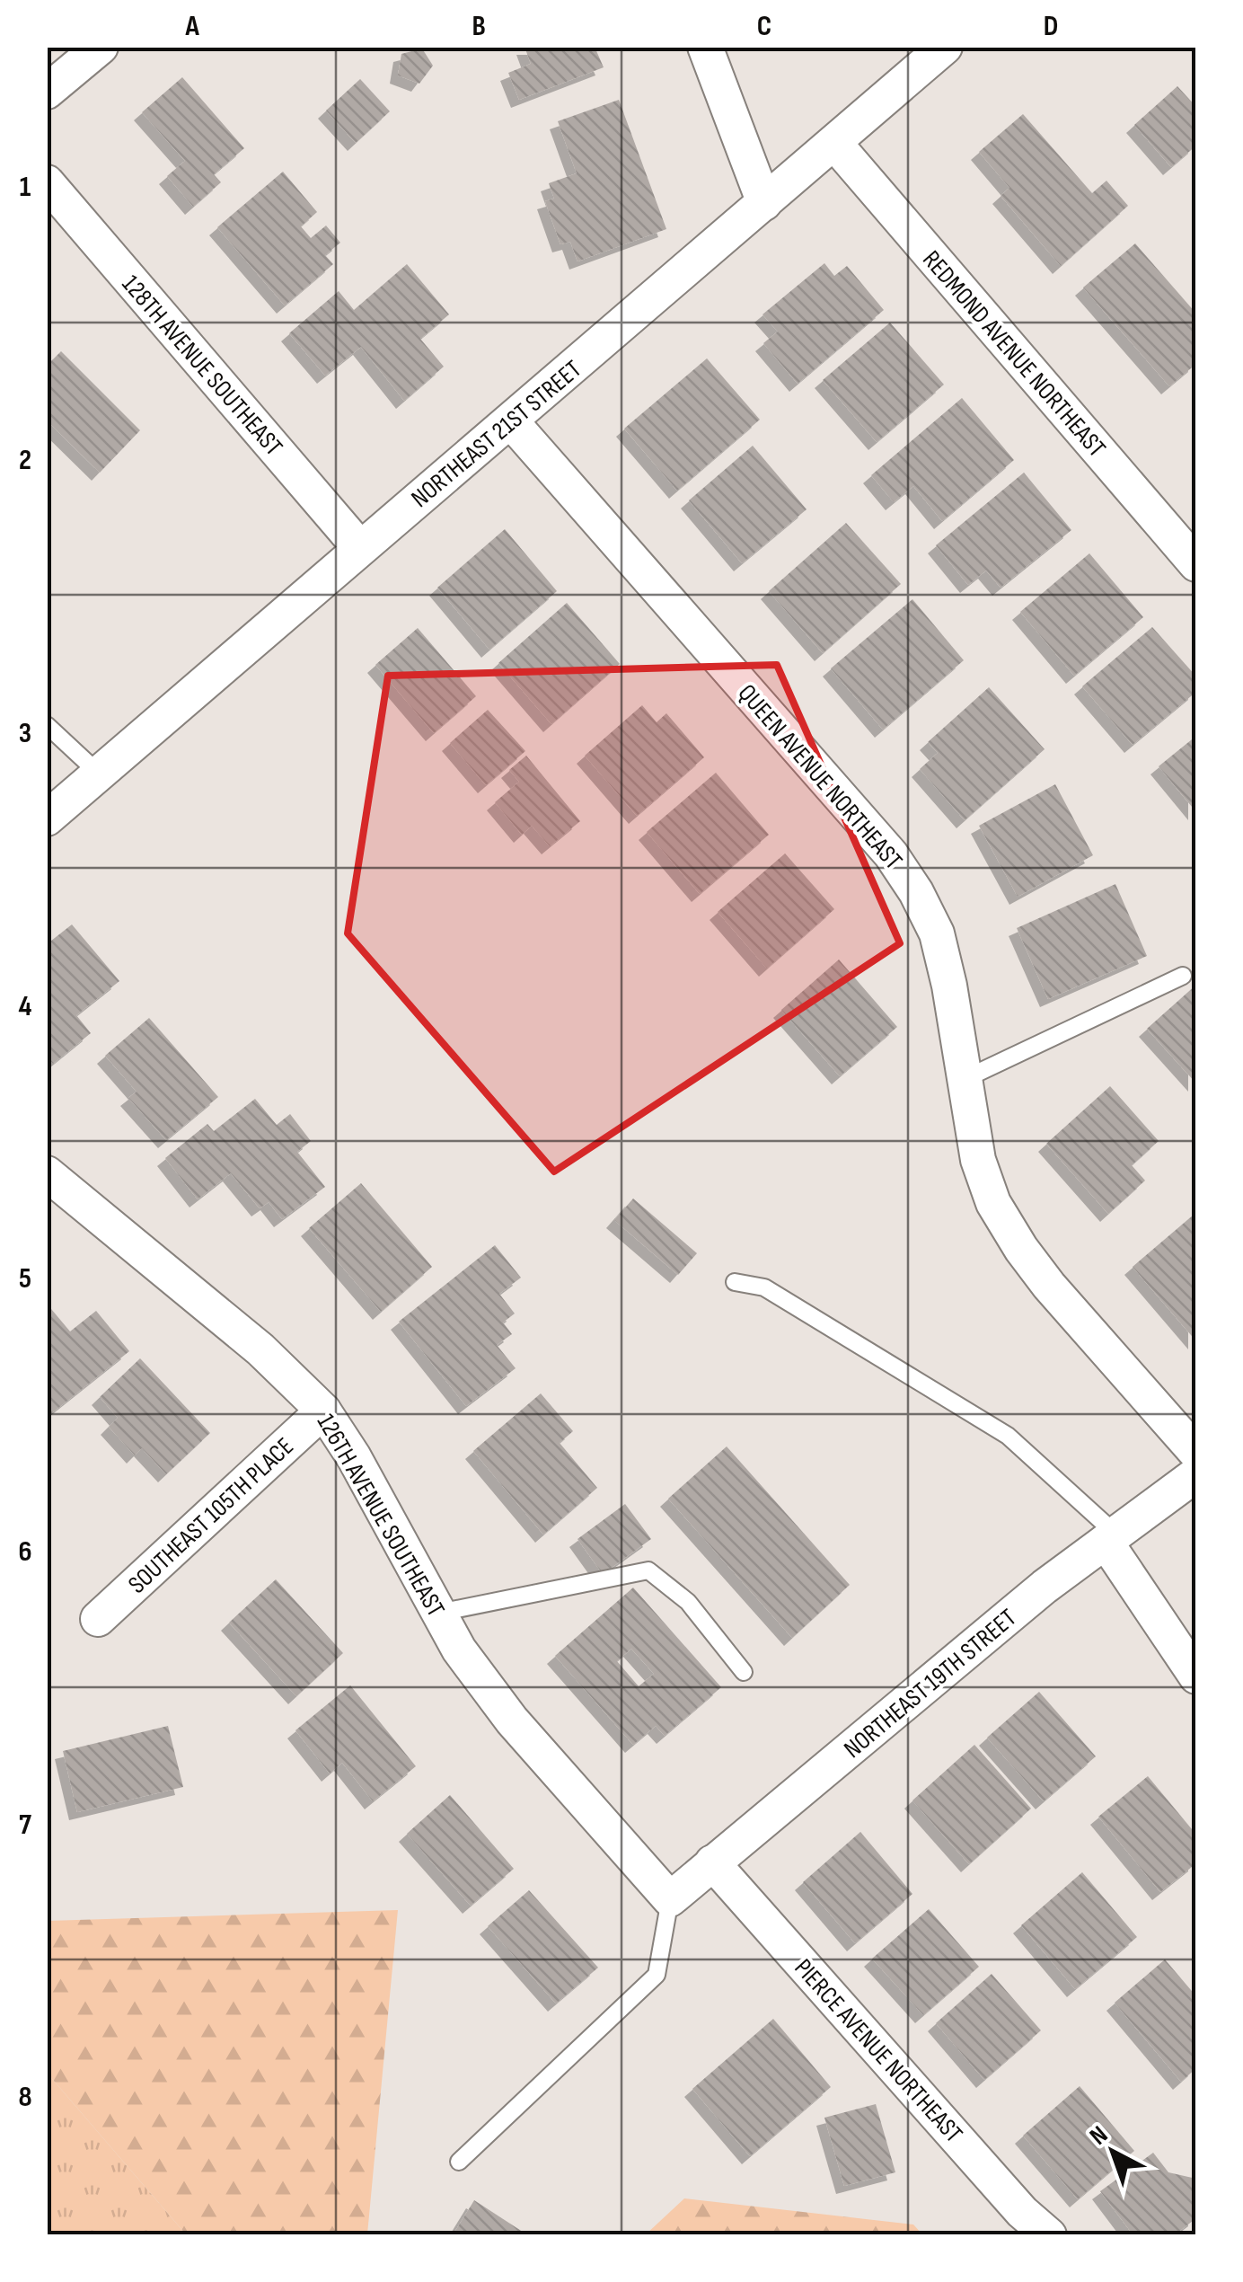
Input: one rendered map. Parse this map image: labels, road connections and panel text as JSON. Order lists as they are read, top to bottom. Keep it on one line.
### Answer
{"streets":{"street":["REDMOND AVENUE NORTHEAST","128TH AVENUE SOUTHEAST","NORTHEAST 21ST STREET","QUEEN AVENUE NORTHEAST","SOUTHEAST 105TH PLACE","126TH AVENUE SOUTHEAST","NORTHEAST 19TH STREET","PIERCE AVENUE NORTHEAST"]},"crossings":[["REDMOND AVENUE NORTHEAST","NORTHEAST 21ST STREET"],["128TH AVENUE SOUTHEAST","NORTHEAST 21ST STREET"],["NORTHEAST 21ST STREET","QUEEN AVENUE NORTHEAST"],["SOUTHEAST 105TH PLACE","126TH AVENUE SOUTHEAST"],["126TH AVENUE SOUTHEAST","NORTHEAST 19TH STREET"],["NORTHEAST 19TH STREET","PIERCE AVENUE NORTHEAST"]],"north":"top left","grid":{"columns":["A","B","C","D"],"rows":["1","2","3","4","5","6","7","8"]}}
